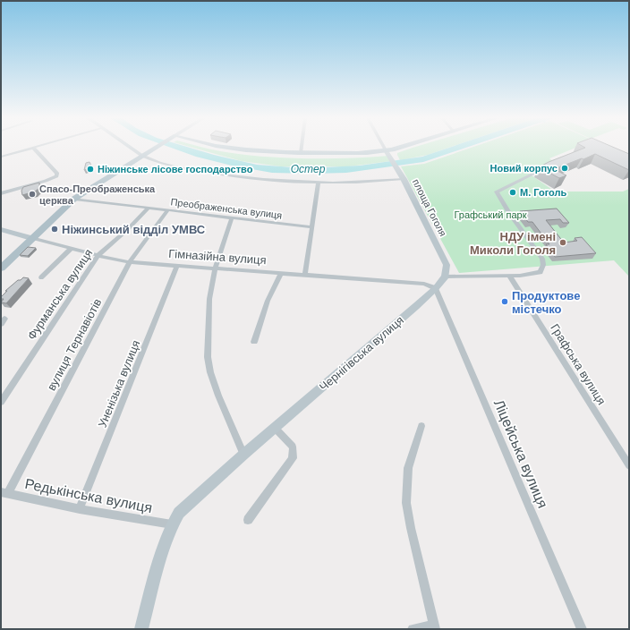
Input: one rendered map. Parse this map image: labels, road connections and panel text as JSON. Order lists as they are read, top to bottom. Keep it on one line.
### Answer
{"streets":{"street":["площа Гоголя","Преображенська вулиця","Гімназійна вулиця","Фурманська вулиця","вулиця Тернавіотів","Чернігівська вулиця","Графська вулиця","Уненізька вулиця","Ліцейська вулиця","Редькінська вулиця"]},"crossings":[["площа Гоголя","Чернігівська вулиця"],["Преображенська вулиця","Фурманська вулиця"],["Преображенська вулиця","вулиця Тернавіотів"],["Гімназійна вулиця","Фурманська вулиця"],["Гімназійна вулиця","вулиця Тернавіотів"],["Гімназійна вулиця","Чернігівська вулиця"],["Гімназійна вулиця","Уненізька вулиця"],["Гімназійна вулиця","Ліцейська вулиця"],["вулиця Тернавіотів","Редькінська вулиця"],["Чернігівська вулиця","Ліцейська вулиця"],["Чернігівська вулиця","Редькінська вулиця"],["Уненізька вулиця","Редькінська вулиця"]],"water":["Остер"],"parks":["Графський парк"],"places":["Новий корпус","Ніжинське лісове господарство","М. Гоголь","Спасо-Преображенська церква","Ніжинський відділ УМВС","НДУ імені Миколи Гоголя","Продуктове містечко"]}
